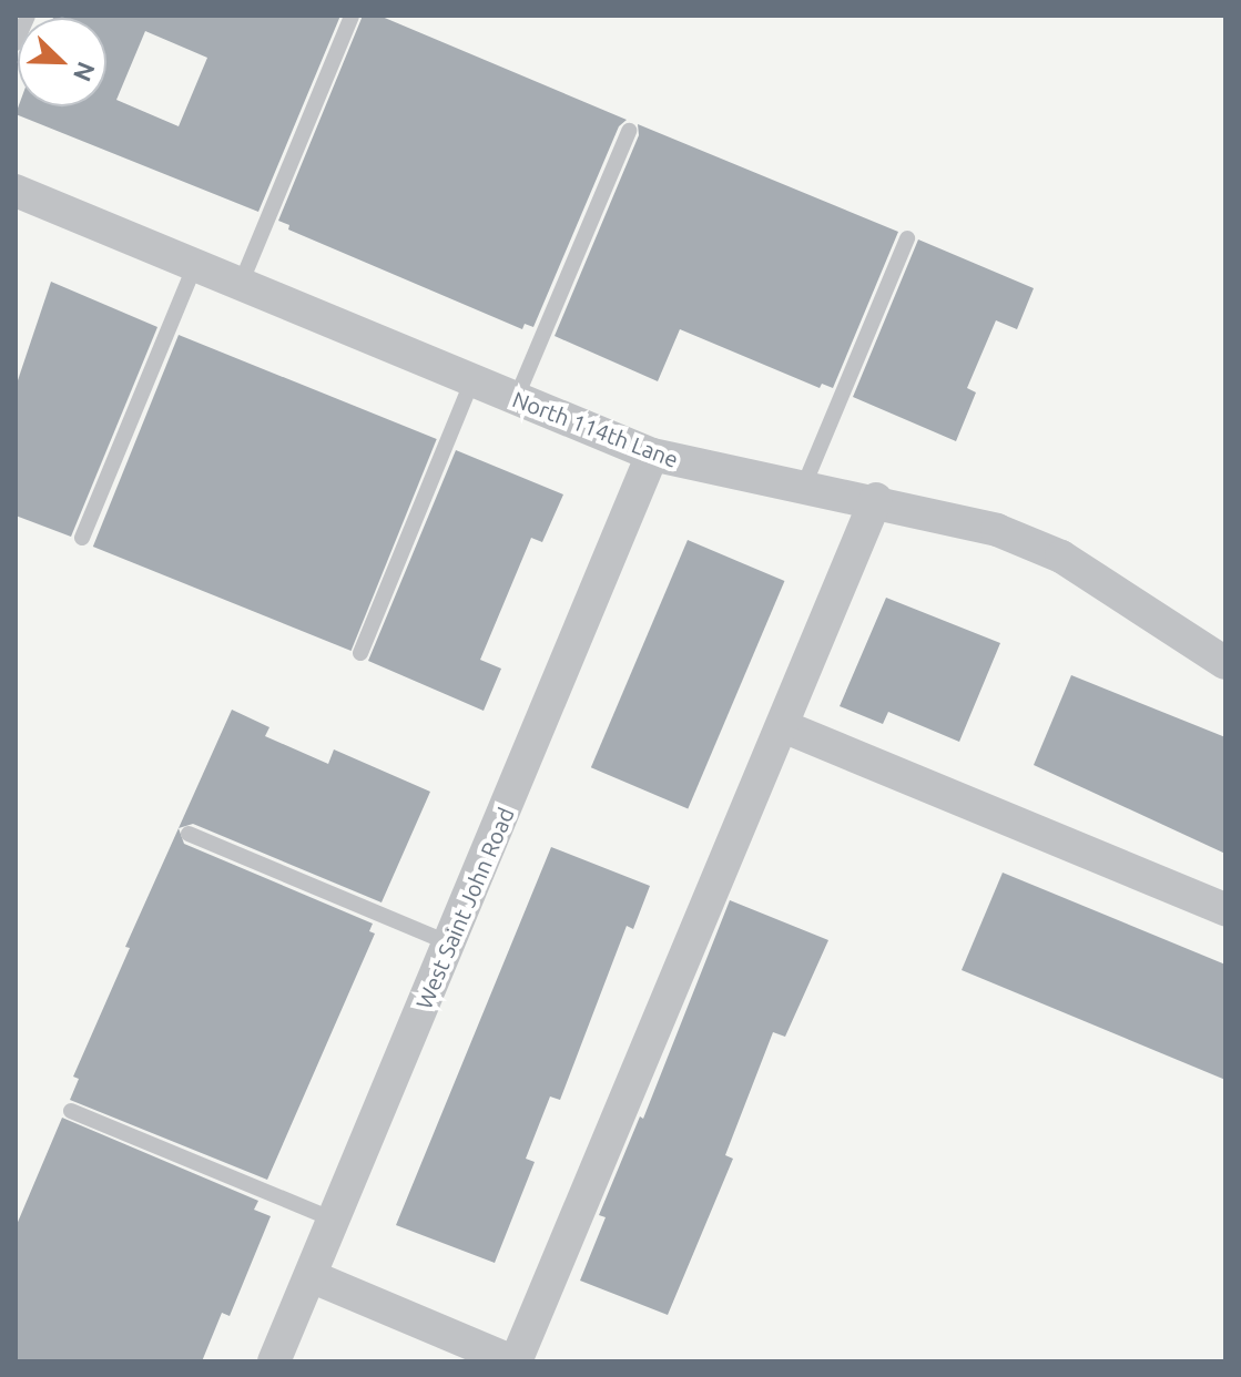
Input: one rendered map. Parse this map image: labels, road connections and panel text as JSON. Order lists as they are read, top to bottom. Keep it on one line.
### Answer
{"streets":{"street":["North 114th Lane","West Saint John Road"]},"crossings":[["North 114th Lane","West Saint John Road"]],"north":"bottom right"}
